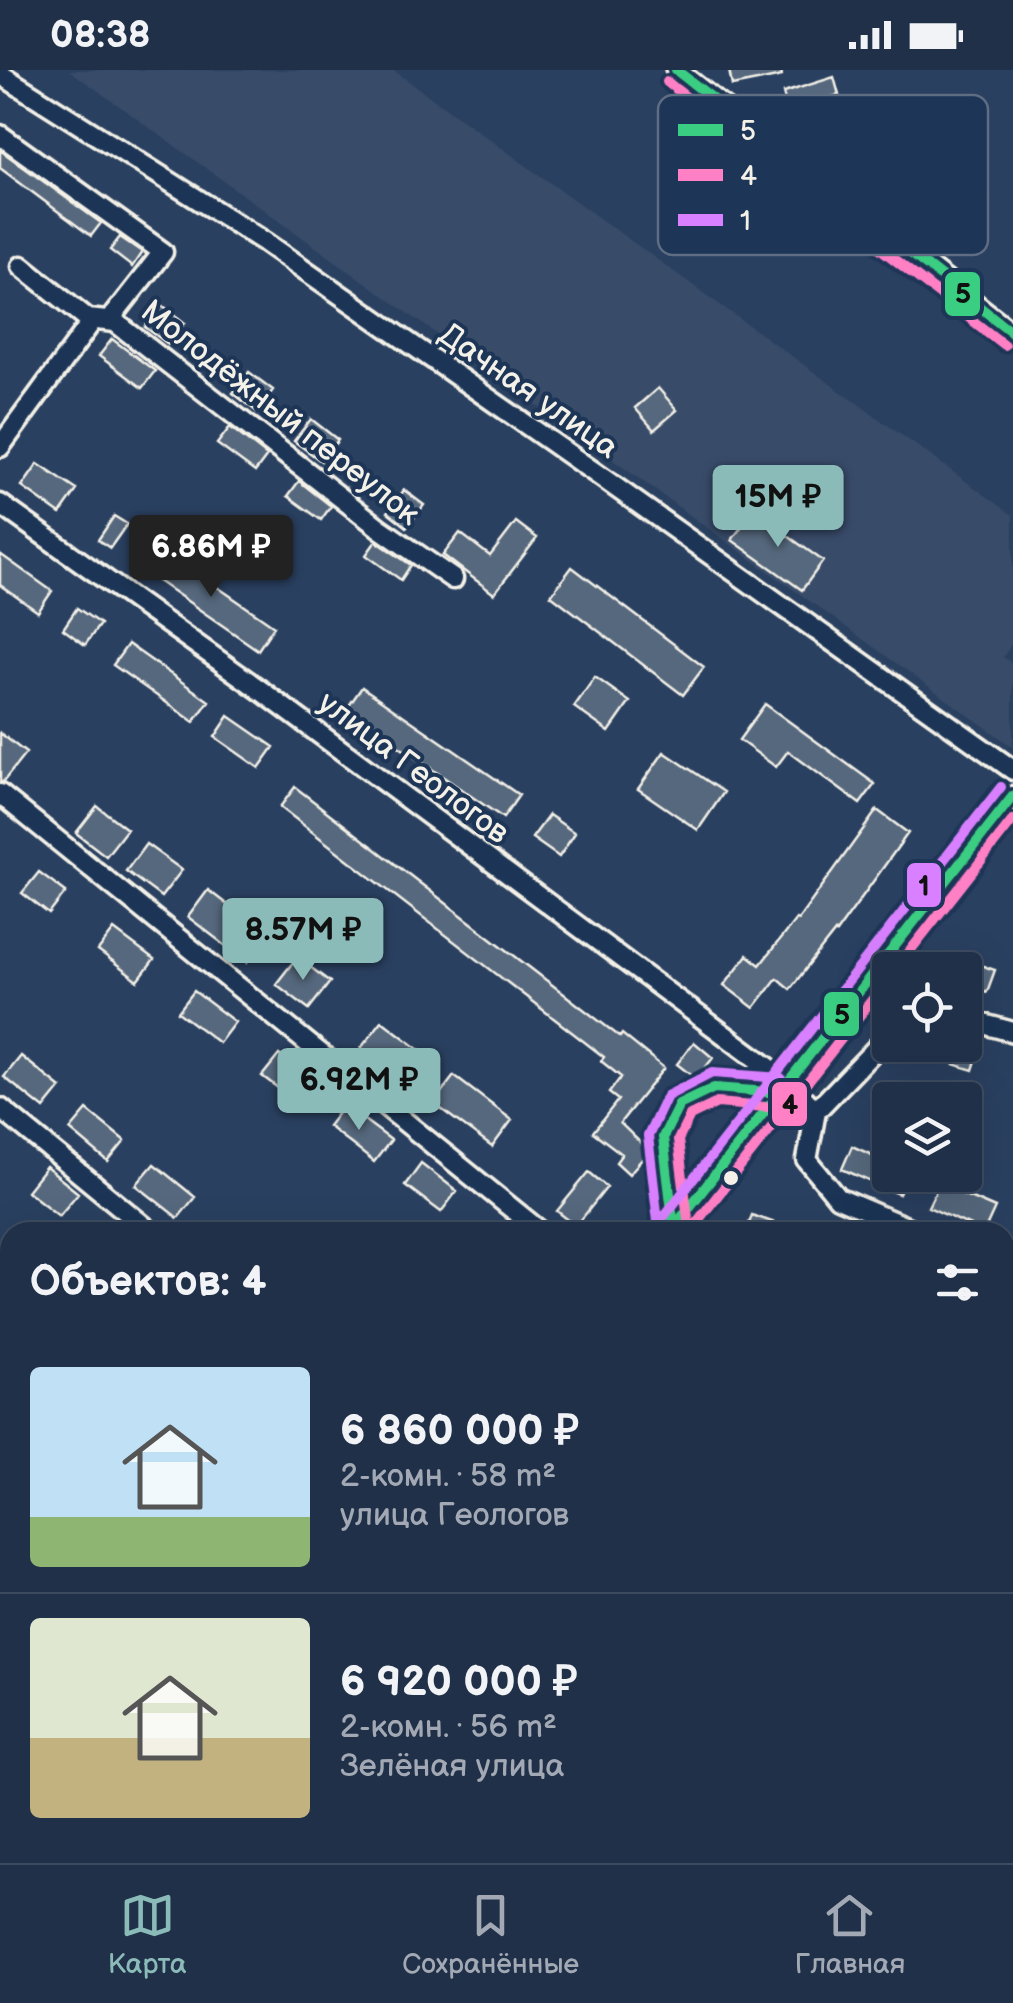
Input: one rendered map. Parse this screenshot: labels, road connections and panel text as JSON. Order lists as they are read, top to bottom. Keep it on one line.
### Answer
{"streets":{"street":["Дачная улица","Молодёжный переулок","улица Геологов"]},"lines":["transit line 5","transit line 4","transit line 1"],"legend":["5","4","1"],"page":{"status":"08:38","price":["15M ₽","6.86M ₽","8.57M ₽","6.92M ₽"],"heading":"Объектов: 4","list":[{"name":"6 860 000 ₽","note":"2-комн. · 58 m² · улица Геологов"},{"name":"6 920 000 ₽","note":"2-комн. · 56 m² · Зелёная улица"}],"tabs":["Карта","Сохранённые","Главная"]}}
